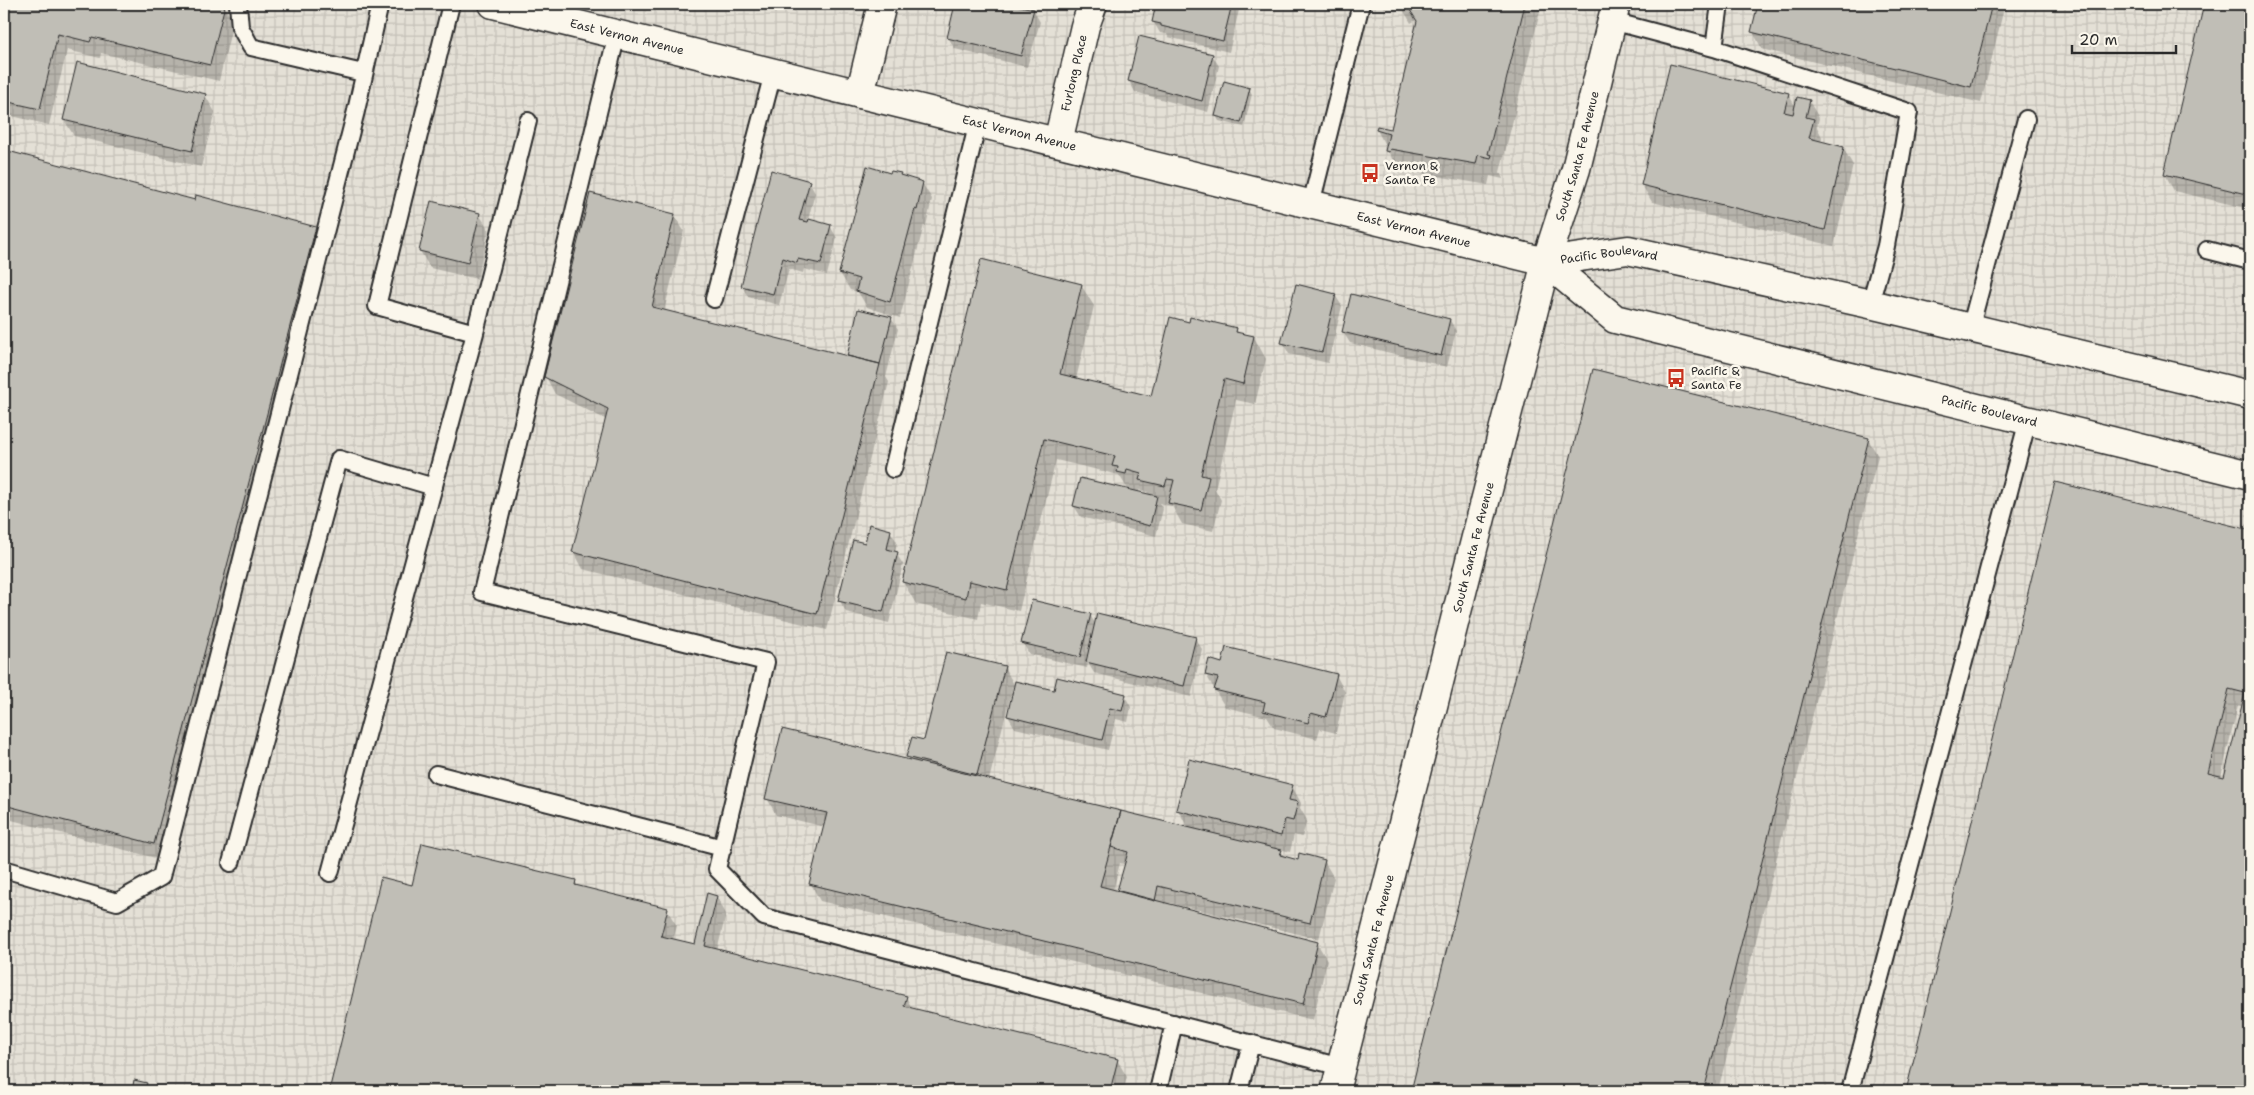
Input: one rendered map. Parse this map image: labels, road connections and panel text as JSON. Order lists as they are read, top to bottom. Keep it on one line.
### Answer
{"streets":{"main road":["East Vernon Avenue","Furlong Place","South Santa Fe Avenue","Pacific Boulevard"]},"crossings":[["East Vernon Avenue","Furlong Place"],["East Vernon Avenue","South Santa Fe Avenue"],["East Vernon Avenue","Pacific Boulevard"],["South Santa Fe Avenue","Pacific Boulevard"]],"places":{"bus stop":["Vernon & Santa Fe","Pacific & Santa Fe"]},"scale_bar":"20 m"}
